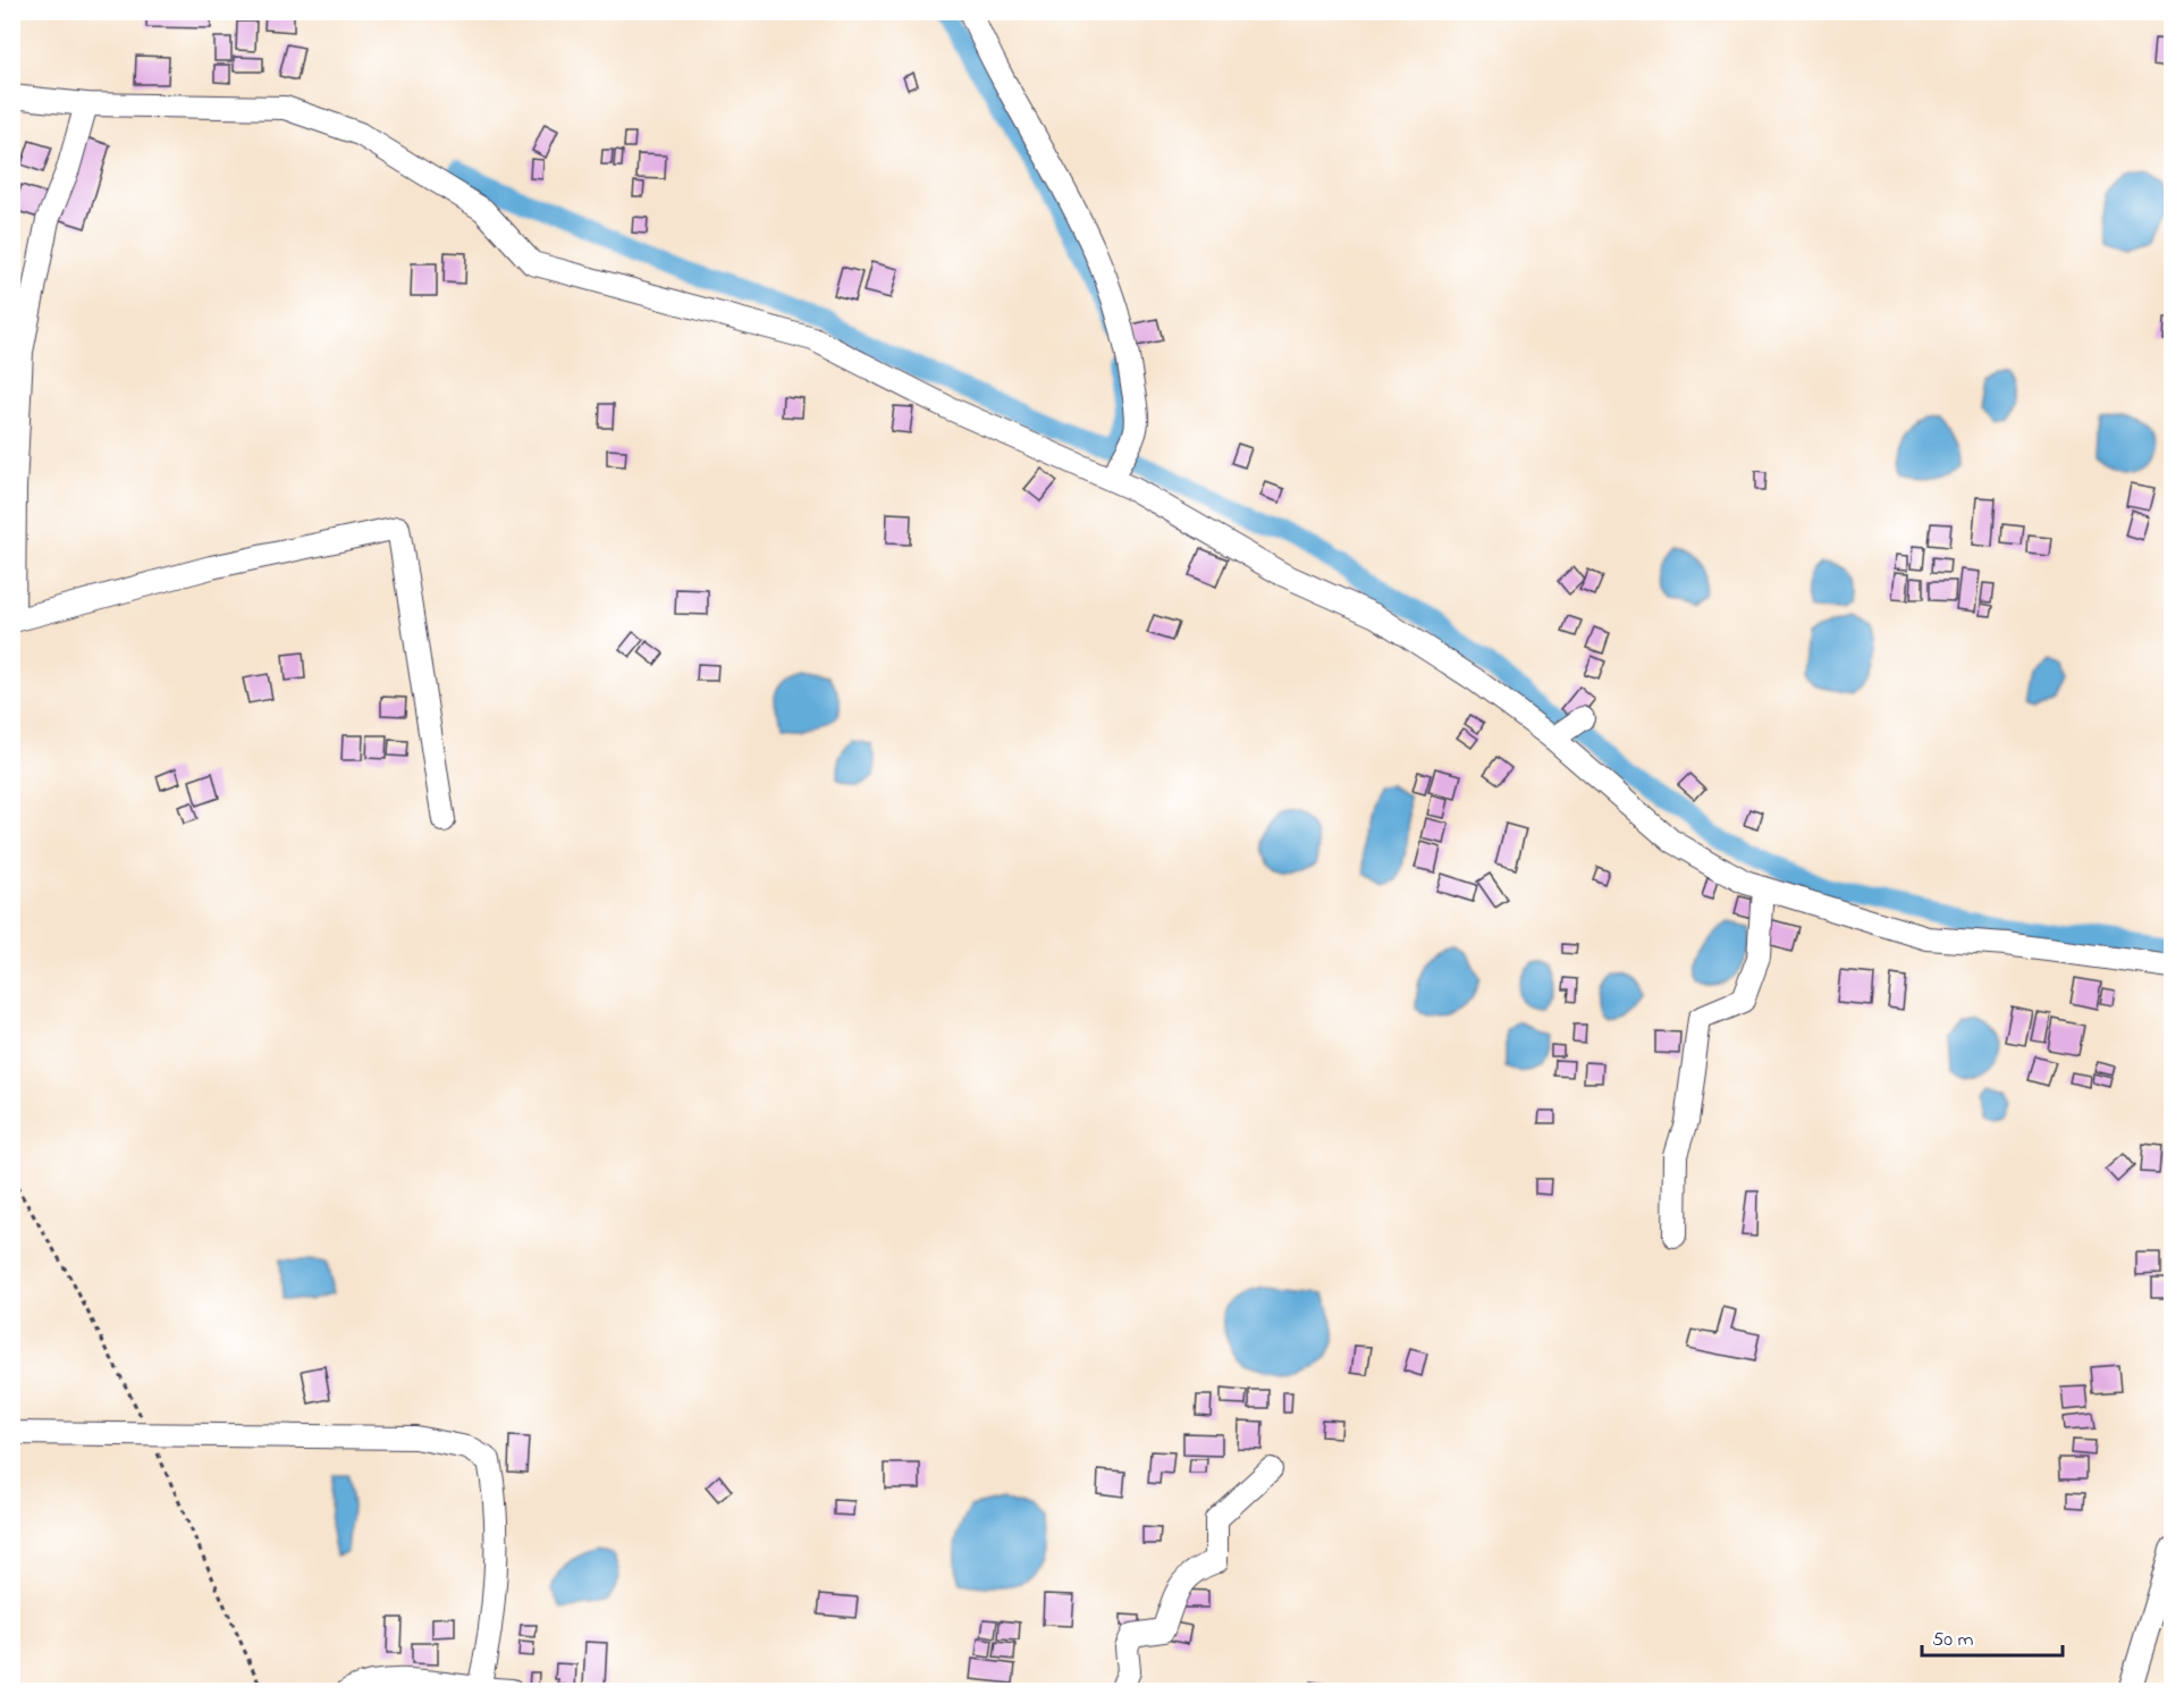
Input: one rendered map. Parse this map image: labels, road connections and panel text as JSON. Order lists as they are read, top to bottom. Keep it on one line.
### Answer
{"scale_bar":"50 m"}
